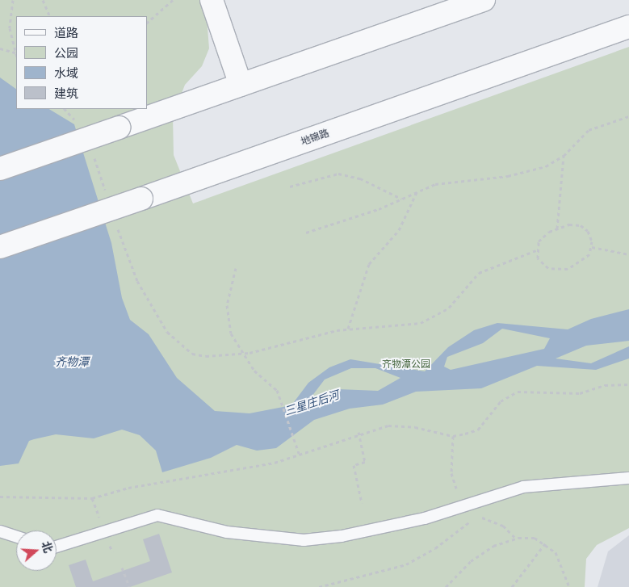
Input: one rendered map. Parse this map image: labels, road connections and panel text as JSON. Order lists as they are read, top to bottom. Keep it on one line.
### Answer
{"streets":{"street":["地锦路"]},"water":["齐物潭","三星庄后河"],"parks":["齐物潭公园"],"legend":["道路","公园","水域","建筑"],"north":"right"}
